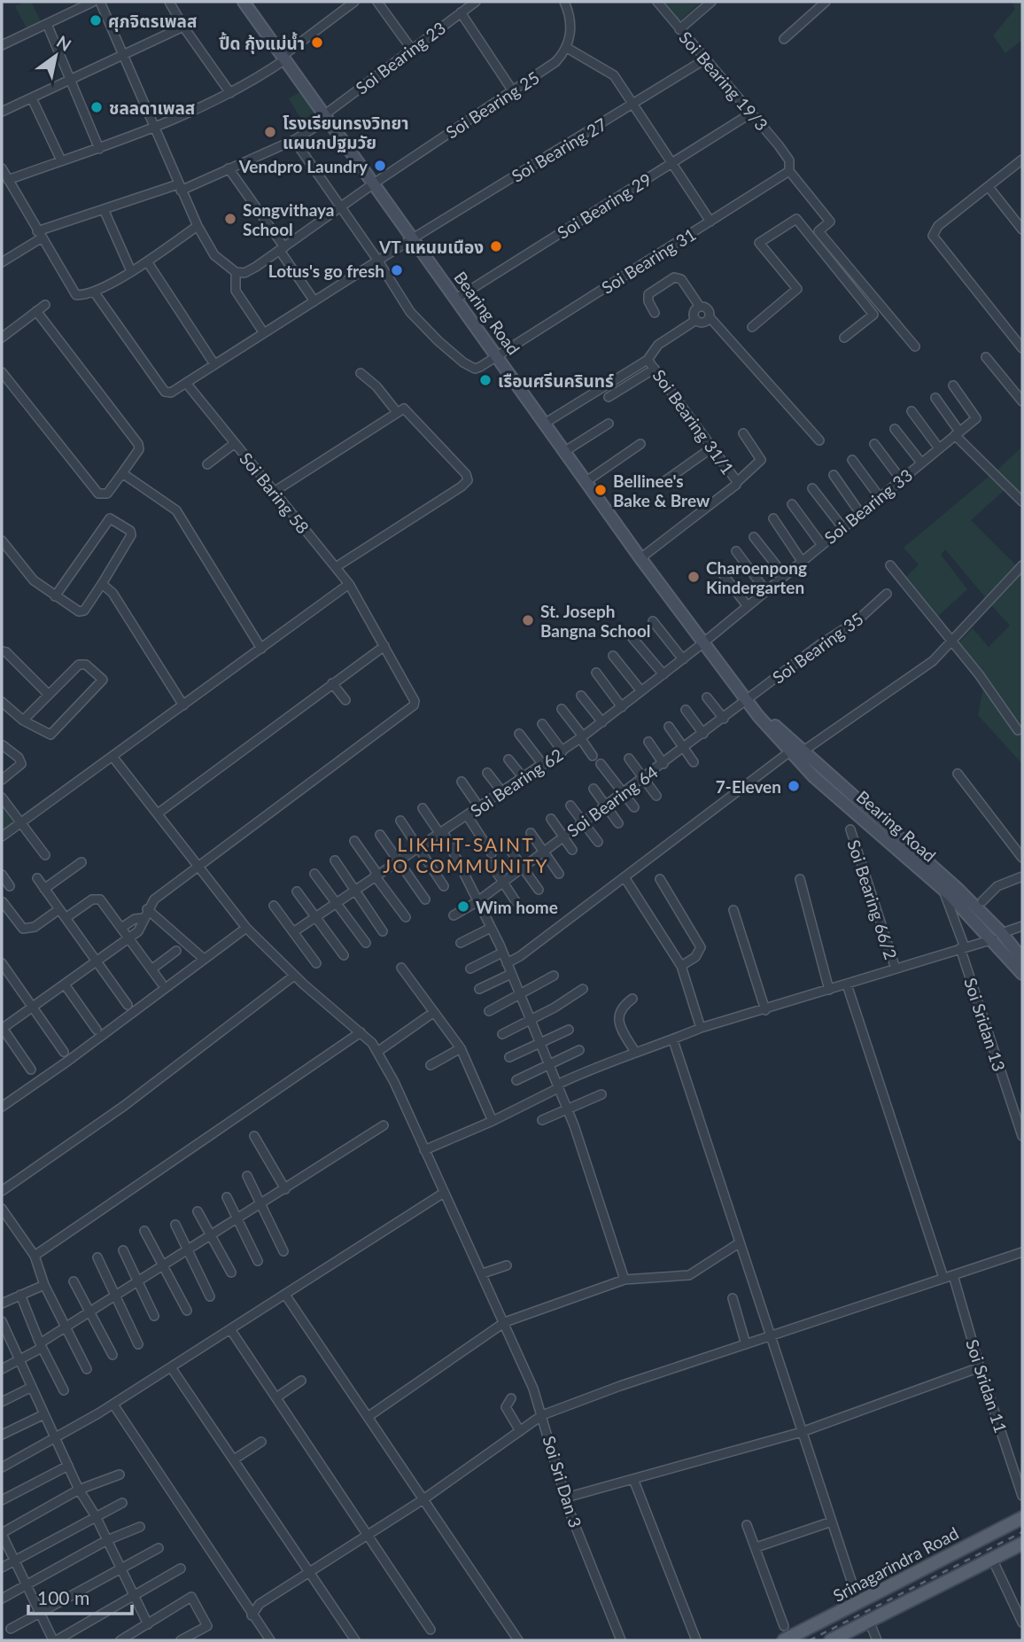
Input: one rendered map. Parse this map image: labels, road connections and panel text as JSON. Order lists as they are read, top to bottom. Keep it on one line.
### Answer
{"streets":{"main road":["Bearing Road","Srinagarindra Road"],"street":["Soi Bearing 23","Soi Bearing 19/3","Soi Bearing 25","Soi Bearing 27","Soi Bearing 29","Soi Bearing 31","Soi Bearing 31/1","Soi Baring 58","Soi Bearing 33","Soi Bearing 35","Soi Bearing 62","Soi Bearing 64","Soi Bearing 66/2","Soi Sridan 13","Soi Sridan 11","Soi Sri Dan 3"]},"crossings":[["Soi Bearing 23","Bearing Road"],["Soi Bearing 19/3","Soi Bearing 27"],["Soi Bearing 19/3","Soi Bearing 29"],["Soi Bearing 19/3","Soi Bearing 31"],["Soi Bearing 25","Bearing Road"],["Soi Bearing 27","Bearing Road"],["Soi Bearing 29","Bearing Road"],["Soi Bearing 31","Bearing Road"],["Bearing Road","Soi Bearing 31/1"],["Bearing Road","Soi Bearing 33"],["Bearing Road","Soi Bearing 35"],["Bearing Road","Soi Bearing 62"],["Bearing Road","Soi Bearing 64"],["Bearing Road","Soi Sridan 13"],["Soi Baring 58","Soi Sri Dan 3"],["Soi Bearing 33","Soi Bearing 62"],["Soi Bearing 35","Soi Bearing 64"]],"districts":["LIKHIT-SAINT JO COMMUNITY"],"places":["ศุภจิตรเพลส","ปื้ด กุ้งแม่น้ำ","ชลลดาเพลส","โรงเรียนทรงวิทยา แผนกปฐมวัย","Vendpro Laundry","Songvithaya School","VT แหนมเนือง","Lotus's go fresh","เรือนศรีนครินทร์","Bellinee's Bake & Brew","Charoenpong Kindergarten","St. Joseph Bangna School","7-Eleven","Wim home"],"scale_bar":"100 m","north":"top right"}
